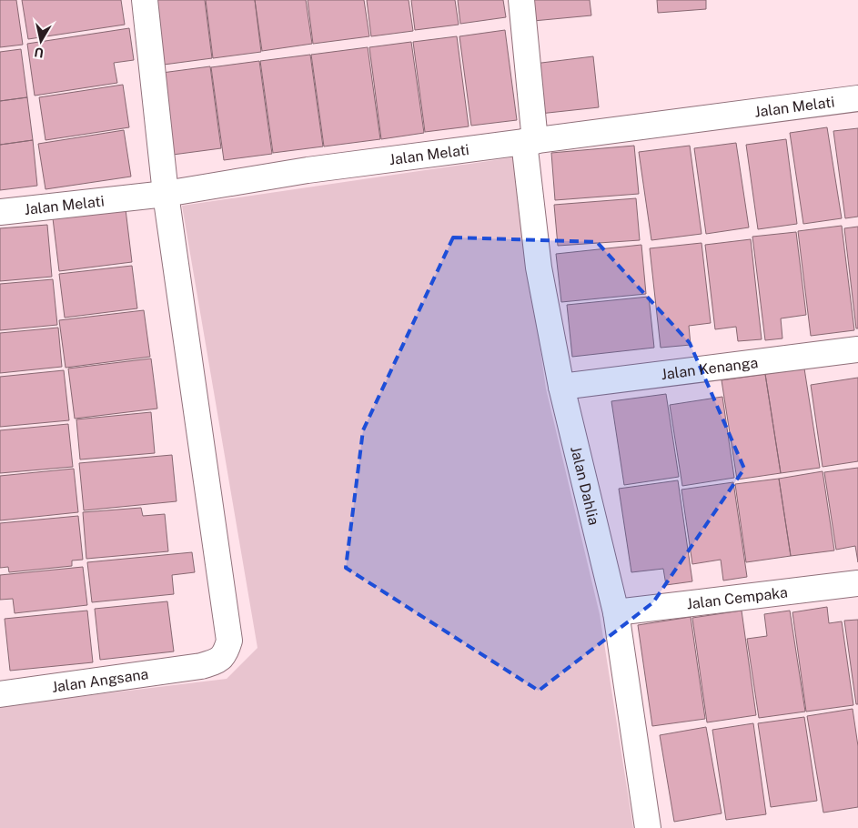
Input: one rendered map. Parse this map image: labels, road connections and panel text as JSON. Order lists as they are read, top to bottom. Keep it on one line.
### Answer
{"streets":{"street":["Jalan Melati","Jalan Kenanga","Jalan Dahlia","Jalan Cempaka","Jalan Angsana"]},"crossings":[["Jalan Melati","Jalan Dahlia"],["Jalan Melati","Jalan Angsana"],["Jalan Kenanga","Jalan Dahlia"],["Jalan Dahlia","Jalan Cempaka"]],"north":"bottom"}
